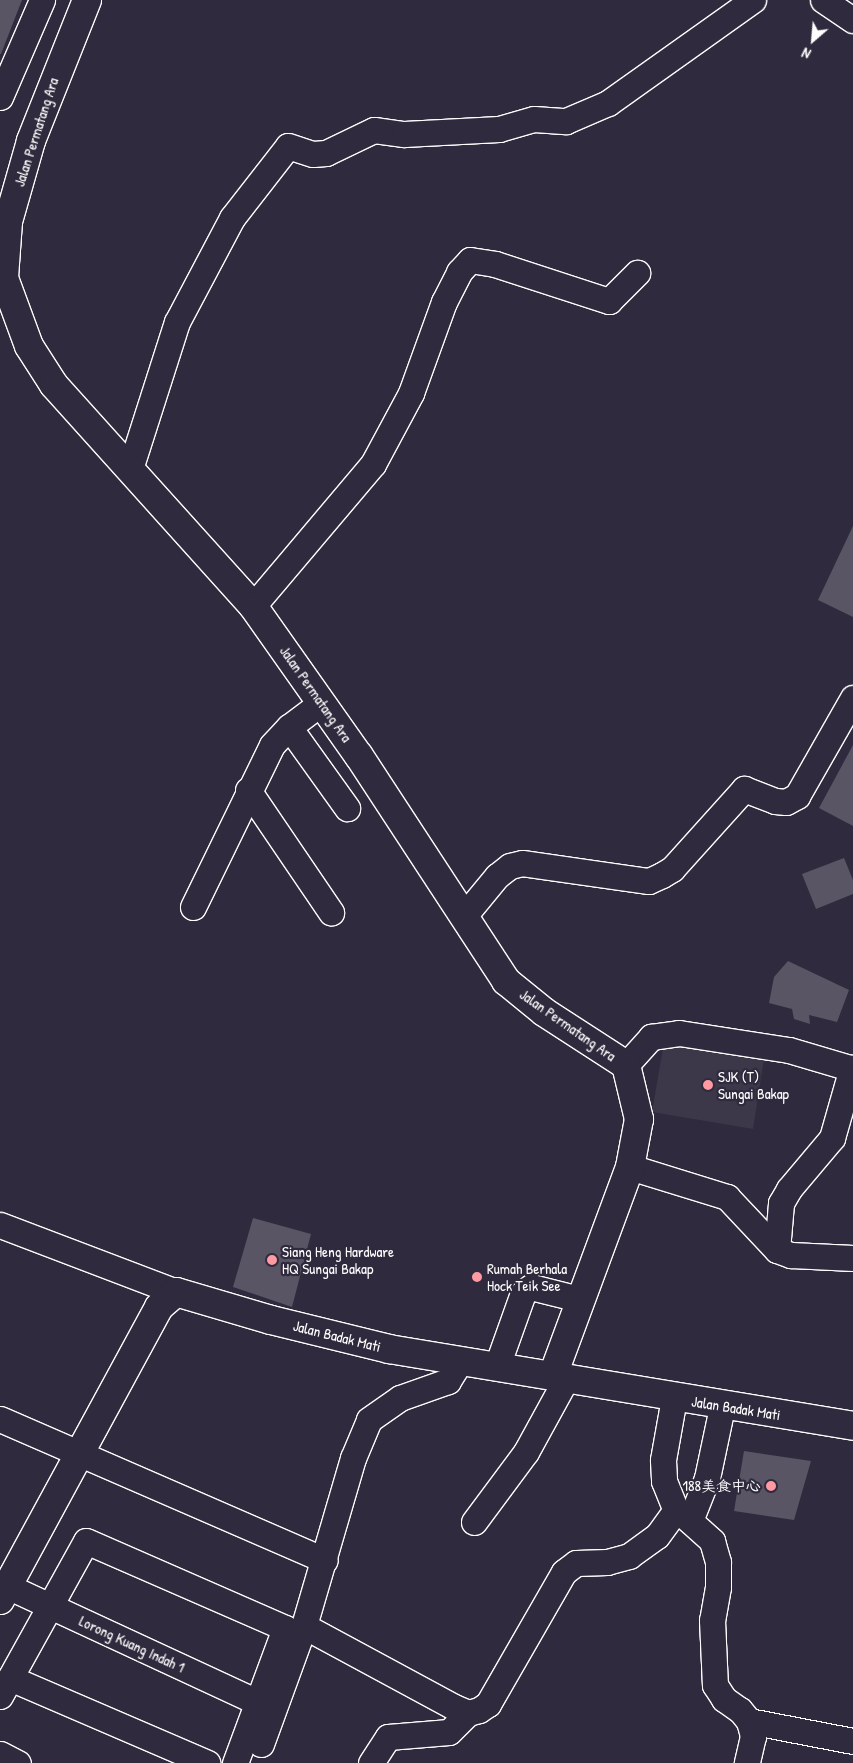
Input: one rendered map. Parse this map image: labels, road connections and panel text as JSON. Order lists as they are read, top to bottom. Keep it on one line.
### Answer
{"streets":{"main road":["Jalan Permatang Ara","Jalan Badak Mati"],"street":["Lorong Kuang Indah 1"]},"crossings":[["Jalan Permatang Ara","Jalan Badak Mati"]],"places":["SJK (T) Sungai Bakap","Siang Heng Hardware HQ Sungai Bakap","Rumah Berhala Hock Teik See","188美食中心"],"north":"bottom left"}
